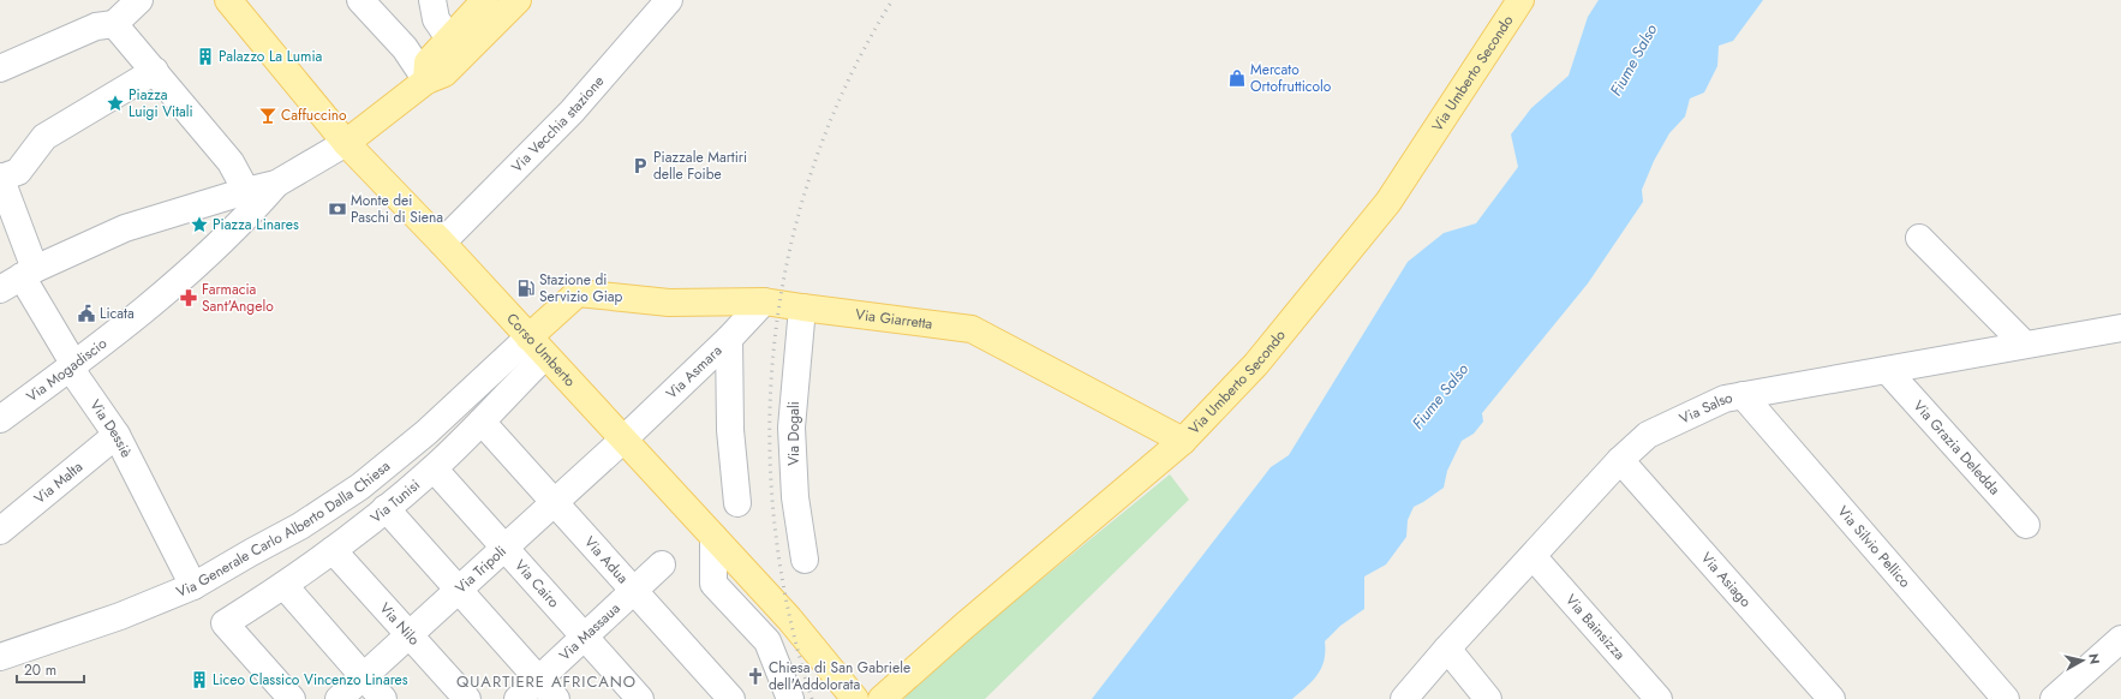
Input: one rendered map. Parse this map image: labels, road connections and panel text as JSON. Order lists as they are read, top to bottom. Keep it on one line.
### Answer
{"streets":{"main road":["Via Umberto Secondo","Via Giarretta","Corso Umberto"],"street":["Via Vecchia stazione","Via Mogadiscio","Via Asmara","Via Salso","Via Dessiè","Via Dogali","Via Grazia Deledda","Via Malta","Via Tunisi","Via Generale Carlo Alberto Dalla Chiesa","Via Silvio Pellico","Via Adua","Via Tripoli","Via Asiago","Via Cairo","Via Nilo","Via Bainsizza","Via Massaua"]},"crossings":[["Via Umberto Secondo","Via Giarretta"],["Via Vecchia stazione","Corso Umberto"],["Via Giarretta","Corso Umberto"],["Via Giarretta","Via Asmara"],["Via Giarretta","Via Dogali"],["Via Giarretta","Via Tunisi"],["Via Giarretta","Via Generale Carlo Alberto Dalla Chiesa"],["Corso Umberto","Via Asmara"],["Corso Umberto","Via Tunisi"],["Corso Umberto","Via Generale Carlo Alberto Dalla Chiesa"],["Corso Umberto","Via Tripoli"],["Via Mogadiscio","Via Dessiè"],["Via Asmara","Via Tripoli"],["Via Salso","Via Grazia Deledda"],["Via Salso","Via Silvio Pellico"],["Via Salso","Via Asiago"],["Via Salso","Via Bainsizza"],["Via Dessiè","Via Malta"],["Via Dessiè","Via Generale Carlo Alberto Dalla Chiesa"],["Via Tunisi","Via Generale Carlo Alberto Dalla Chiesa"],["Via Tunisi","Via Adua"],["Via Tunisi","Via Cairo"],["Via Tunisi","Via Nilo"],["Via Adua","Via Tripoli"],["Via Adua","Via Massaua"],["Via Tripoli","Via Cairo"],["Via Tripoli","Via Nilo"],["Via Cairo","Via Massaua"]],"districts":["QUARTIERE AFRICANO"],"water":["Fiume Salso"],"places":{"building":["Palazzo La Lumia","Liceo Classico Vincenzo Linares"],"shop":["Mercato Ortofrutticolo"],"place":["Piazza Luigi Vitali","Piazza Linares"],"bar":["Caffuccino"],"parking":["Piazzale Martiri delle Foibe"],"bank":["Monte dei Paschi di Siena"],"fuel station":["Stazione di Servizio Giap"],"pharmacy":["Farmacia Sant'Angelo"],"public building":["Licata"],"church":["Chiesa di San Gabriele dell'Addolorata"]},"scale_bar":"20 m","north":"right"}
